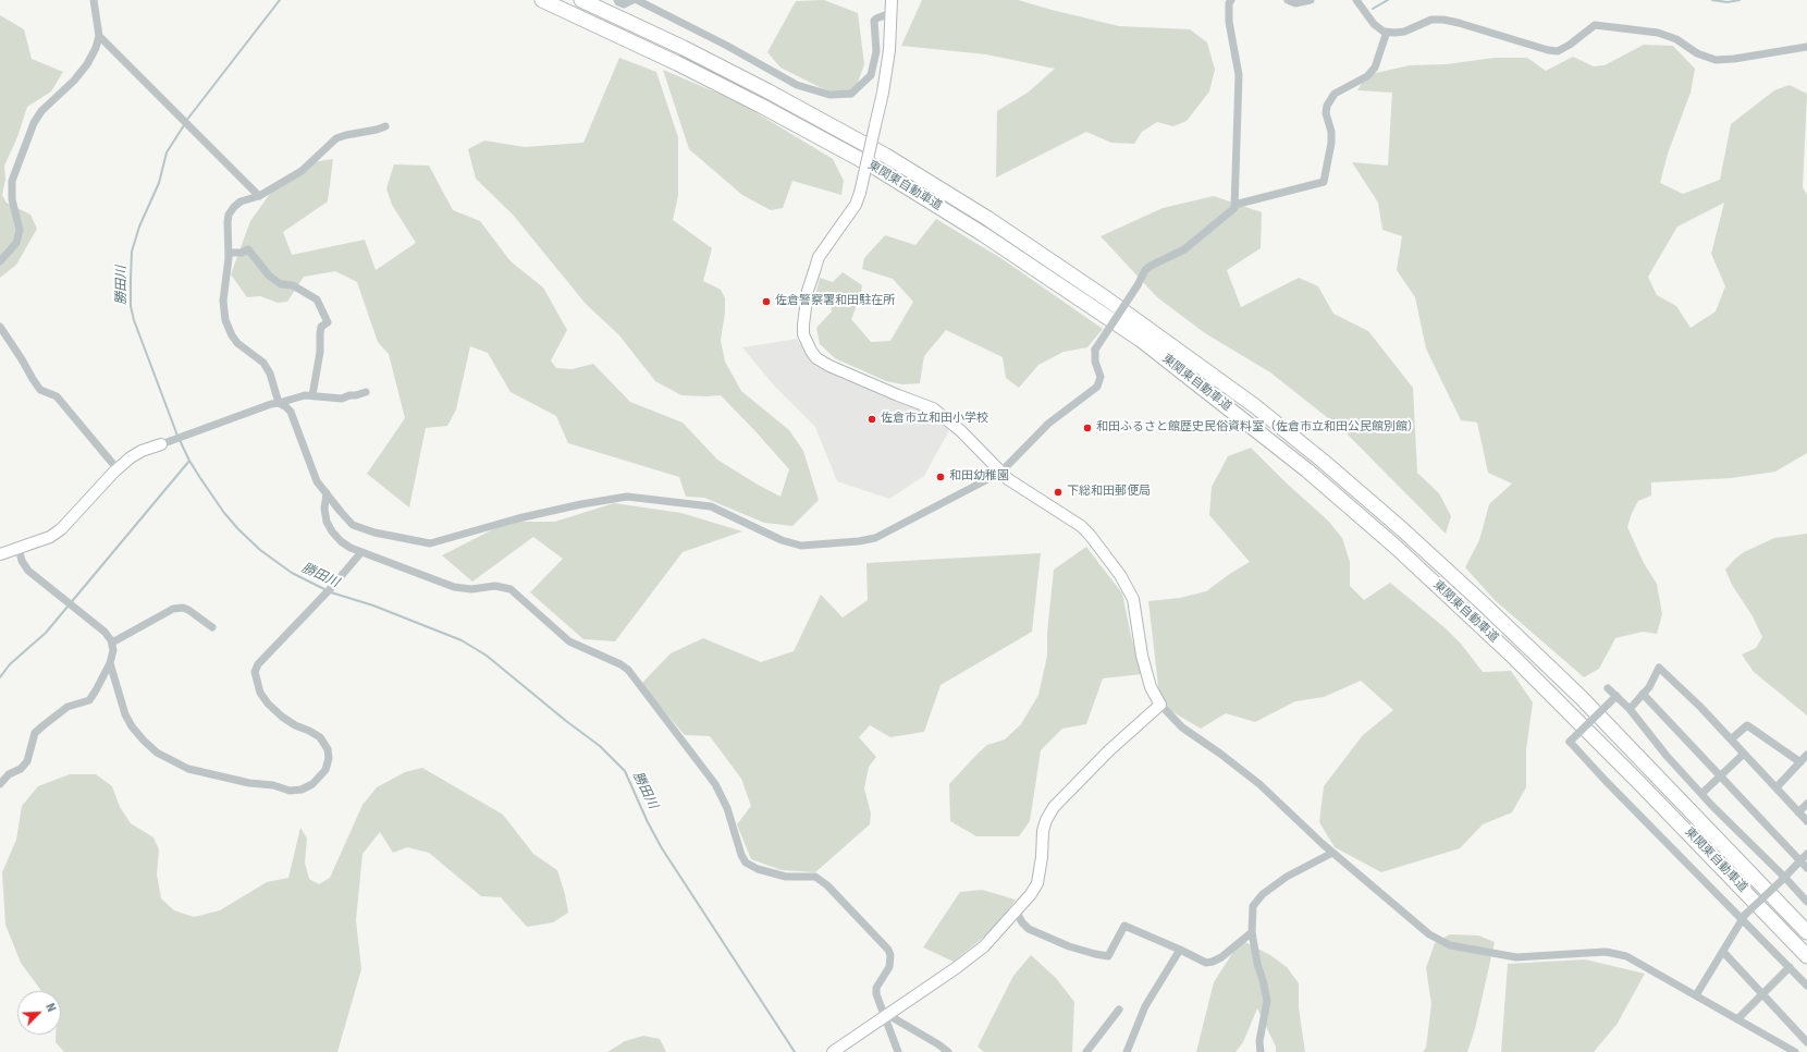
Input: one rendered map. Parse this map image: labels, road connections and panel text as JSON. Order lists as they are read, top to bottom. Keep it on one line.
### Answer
{"streets":{"highway":["東関東自動車道"]},"water":["勝田川"],"places":["佐倉警察署和田駐在所","佐倉市立和田小学校","和田ふるさと館歴史民俗資料室（佐倉市立和田公民館別館）","和田幼稚園","下総和田郵便局"],"north":"top right"}
